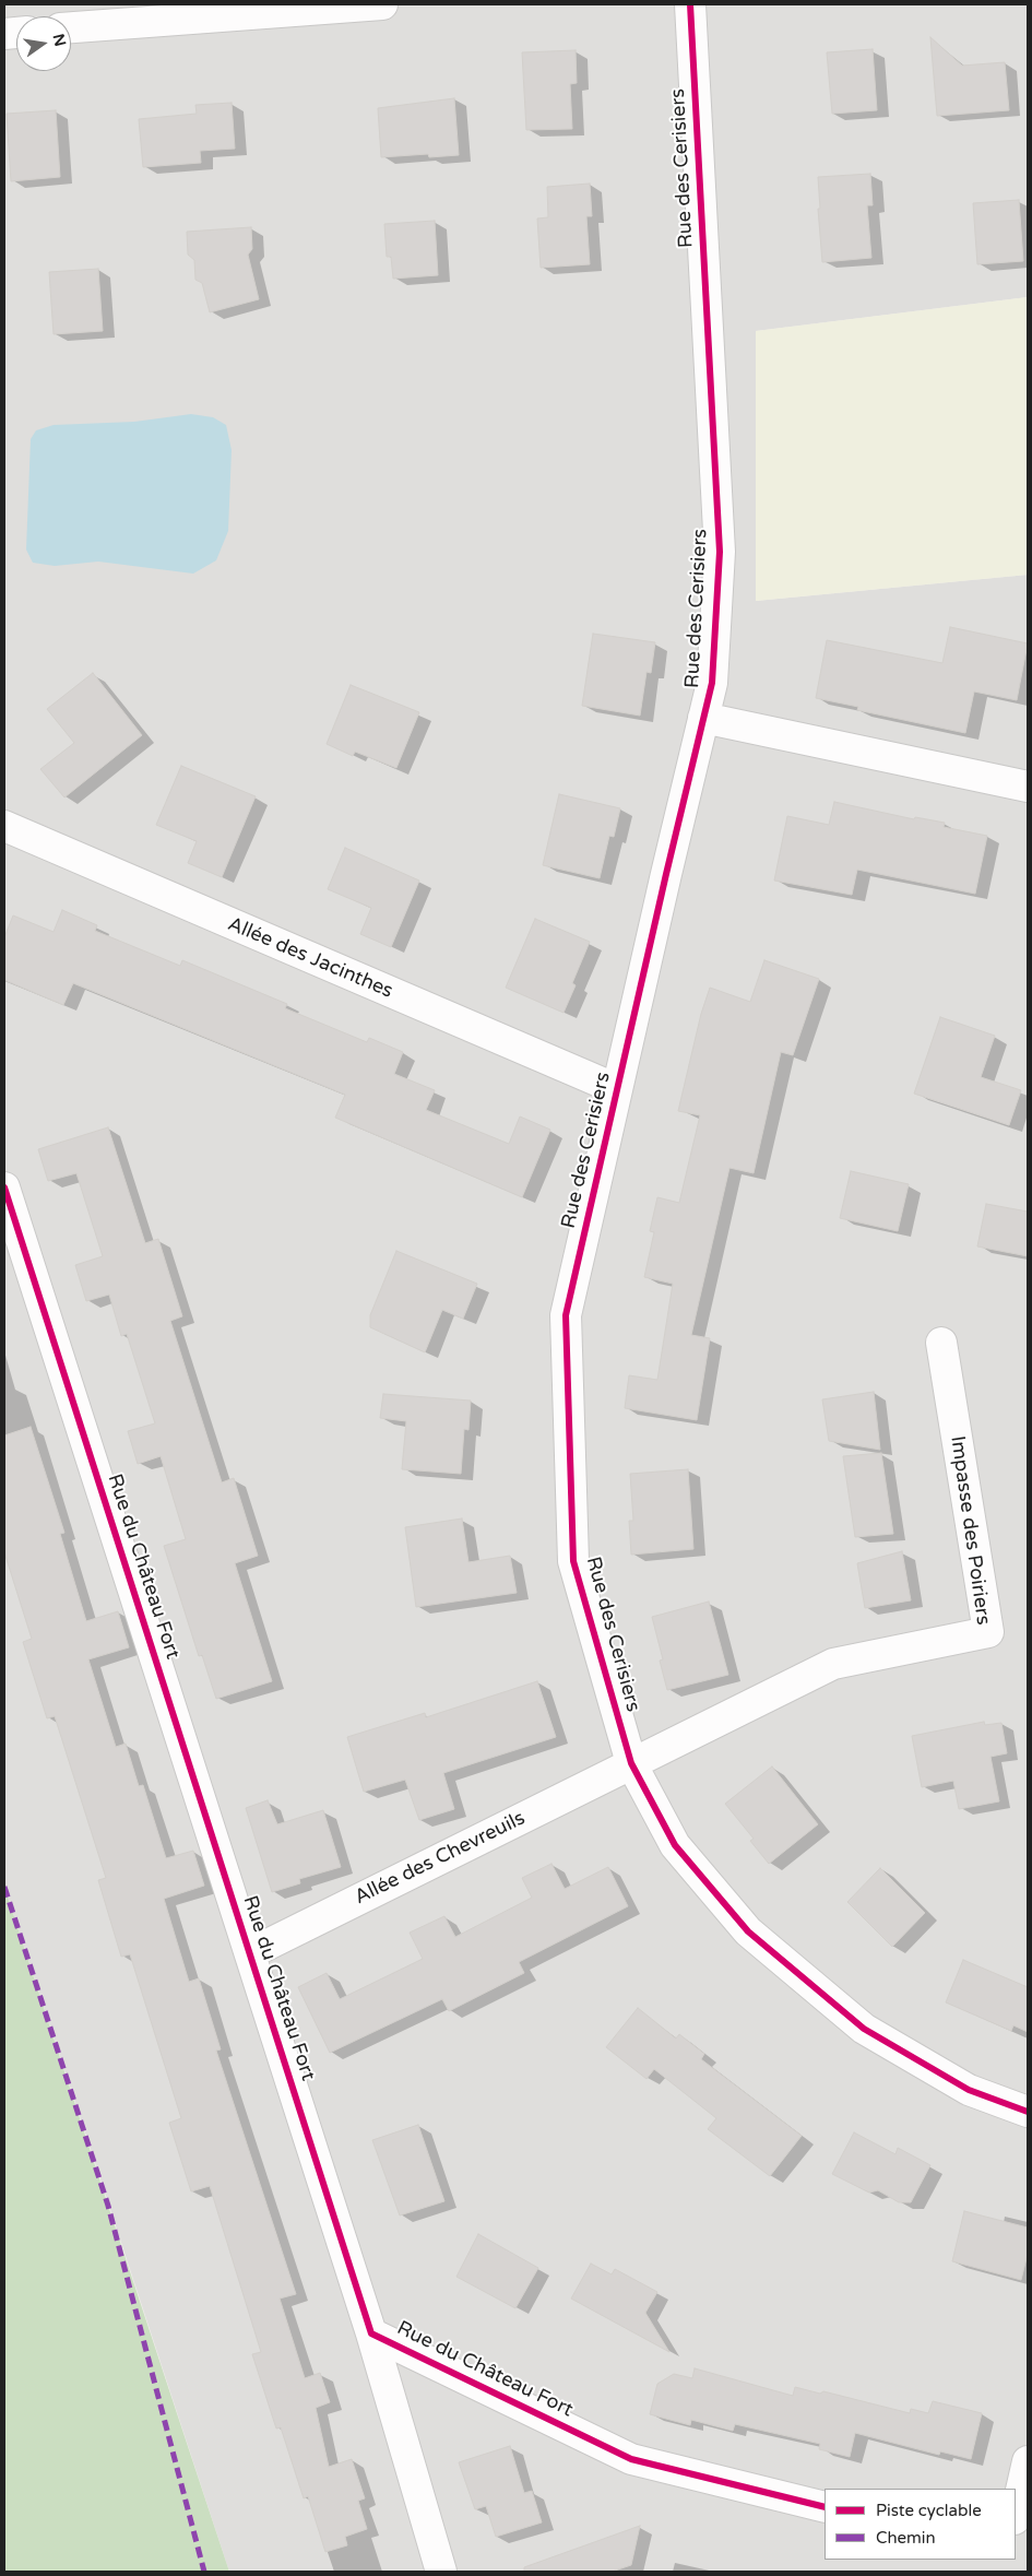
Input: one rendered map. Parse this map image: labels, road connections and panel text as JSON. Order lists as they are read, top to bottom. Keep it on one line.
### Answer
{"streets":{"street":["Rue des Cerisiers","Allée des Jacinthes","Impasse des Poiriers","Rue du Château Fort","Allée des Chevreuils"]},"crossings":[["Rue des Cerisiers","Allée des Jacinthes"],["Rue des Cerisiers","Impasse des Poiriers"],["Rue des Cerisiers","Allée des Chevreuils"],["Impasse des Poiriers","Allée des Chevreuils"],["Rue du Château Fort","Allée des Chevreuils"]],"legend":["Piste cyclable","Chemin"],"north":"right"}
